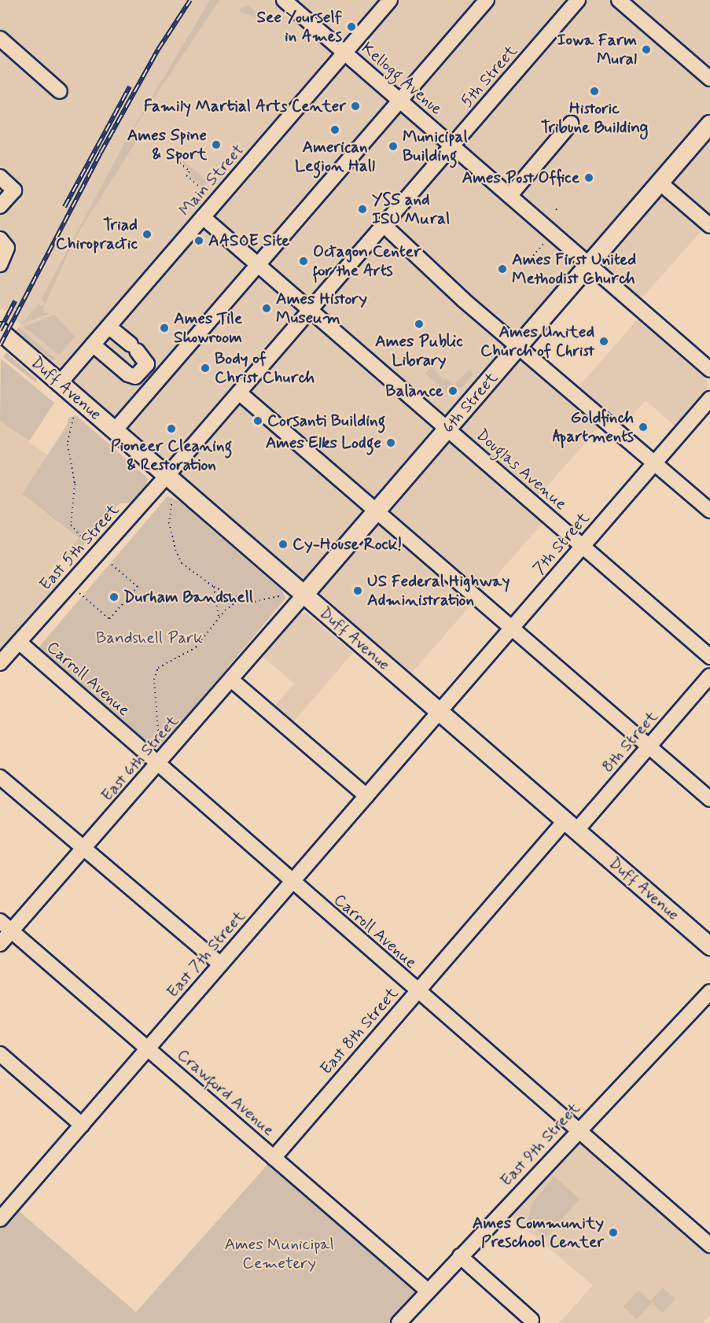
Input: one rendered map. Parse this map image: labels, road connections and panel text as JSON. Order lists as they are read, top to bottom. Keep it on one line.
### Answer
{"streets":{"main road":["Duff Avenue","6th Street"],"street":["5th Street","Kellogg Avenue","Main Street","Douglas Avenue","7th Street","East 5th Street","Carroll Avenue","8th Street","East 6th Street","East 7th Street","East 8th Street","Crawford Avenue","East 9th Street"]},"crossings":[["5th Street","Kellogg Avenue"],["5th Street","Duff Avenue"],["5th Street","Douglas Avenue"],["5th Street","East 5th Street"],["Kellogg Avenue","Main Street"],["Kellogg Avenue","6th Street"],["Main Street","Duff Avenue"],["Main Street","Douglas Avenue"],["Duff Avenue","6th Street"],["Duff Avenue","7th Street"],["Duff Avenue","East 5th Street"],["Duff Avenue","8th Street"],["Duff Avenue","East 6th Street"],["Duff Avenue","East 7th Street"],["Duff Avenue","East 8th Street"],["6th Street","Douglas Avenue"],["6th Street","East 6th Street"],["Douglas Avenue","7th Street"],["7th Street","East 7th Street"],["East 5th Street","Carroll Avenue"],["Carroll Avenue","East 6th Street"],["Carroll Avenue","East 7th Street"],["Carroll Avenue","East 8th Street"],["Carroll Avenue","East 9th Street"],["8th Street","East 8th Street"],["East 6th Street","Crawford Avenue"],["East 7th Street","Crawford Avenue"],["East 8th Street","Crawford Avenue"],["Crawford Avenue","East 9th Street"]],"parks":["Bandshell Park","Ames Municipal Cemetery"],"places":["See Yourself in Ames","Iowa Farm Mural","Historic Tribune Building","Family Martial Arts Center","American Legion Hall","Ames Spine & Sport","Municipal Building","Ames Post Office","YSS and ISU Mural","Triad Chiropractic","AASOE Site","Octagon Center for the Arts","Ames First United Methodist Church","Ames History Museum","Ames Public Library","Ames Tile Showroom","Ames United Church of Christ","Body of Christ Church","Balance","Corsanti Building","Goldfinch Apartments","Pioneer Cleaning & Restoration","Ames Elks Lodge","Cy-House Rock!","US Federal Highway Administration","Durham Bandshell","Ames Community Preschool Center"]}
